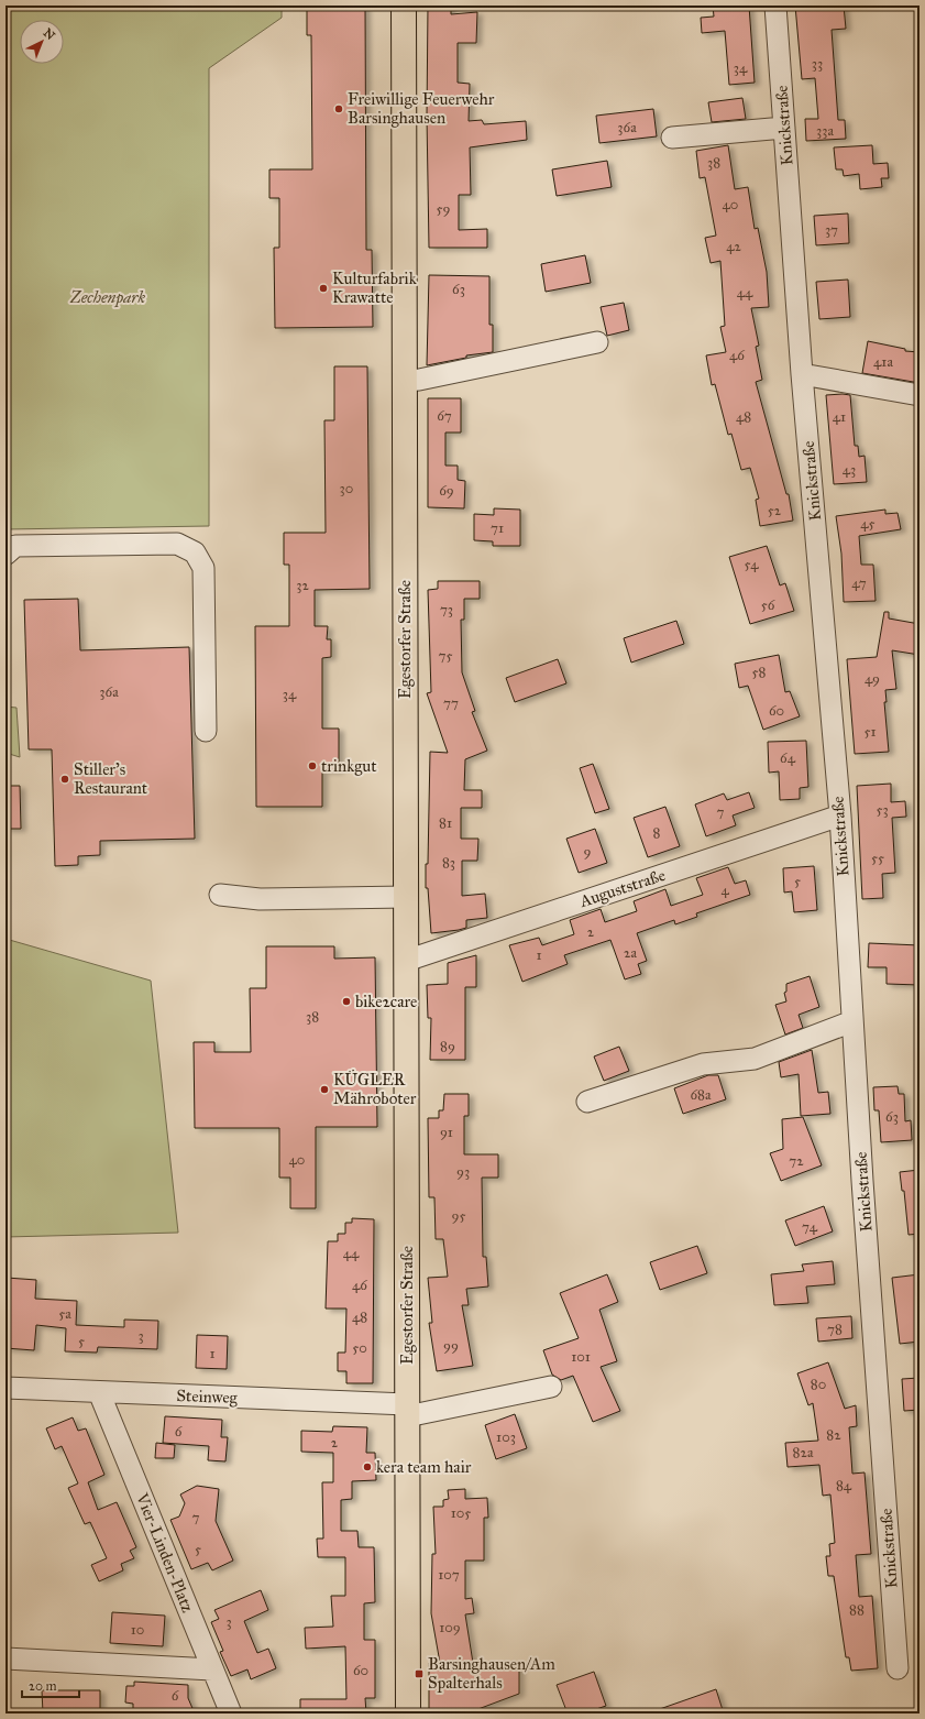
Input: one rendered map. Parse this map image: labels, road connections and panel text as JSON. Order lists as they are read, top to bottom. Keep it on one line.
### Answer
{"streets":{"main road":["Egestorfer Straße"],"street":["Knickstraße","Auguststraße","Steinweg","Vier-Linden-Platz"]},"crossings":[["Knickstraße","Auguststraße"],["Egestorfer Straße","Auguststraße"],["Egestorfer Straße","Steinweg"],["Steinweg","Vier-Linden-Platz"]],"parks":["Zechenpark"],"places":{"other":["Freiwillige Feuerwehr Barsinghausen","Kulturfabrik Krawatte","trinkgut","Stiller's Restaurant","bike2care","KÜGLER Mähroboter","kera team hair"],"transit":["Barsinghausen/Am Spalterhals"]},"house_numbers":["33","34","36a","33a","38","40","59","37","42","63","44","46","41a","67","48","41","43","30","69","52","45","71","54","47","32","56","73","75","58","49","36a","34","77","60","51","64","53","7","81","8","9","55","83","5","4","2","2a","1","38","89","68a","63","91","40","72","93","95","74","44","46","5a","48","78","3","5","99","50","1","101","80","6","82","103","2","82a","84","105","7","5","107","88","3","109","10","60","6"],"scale_bar":"20 m","north":"top right"}
